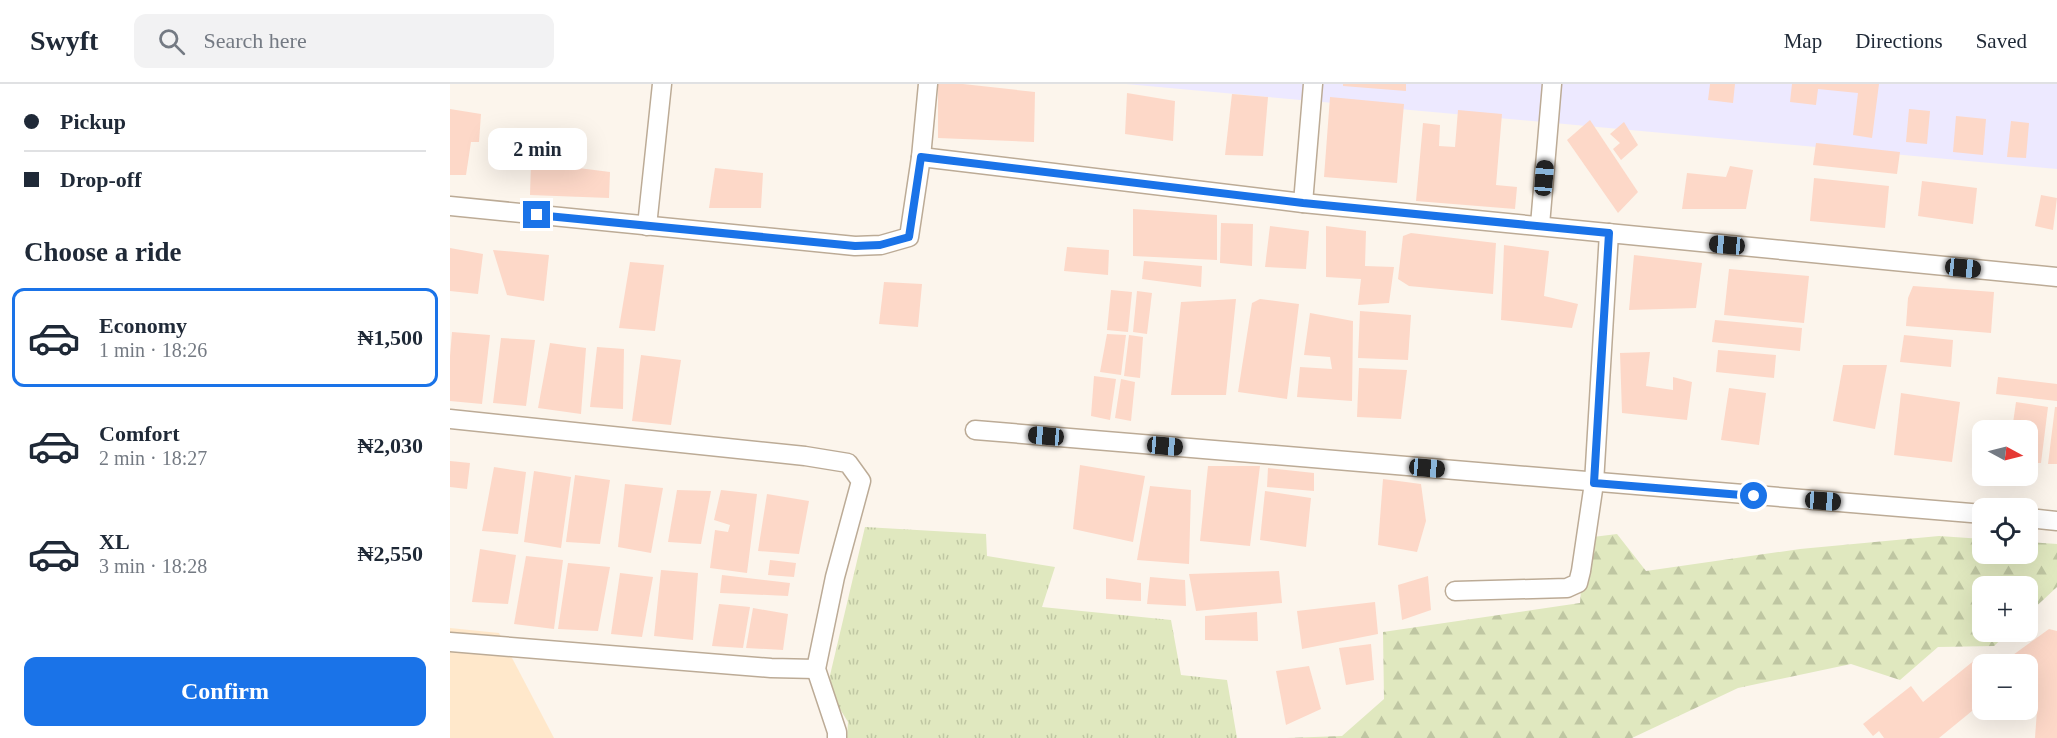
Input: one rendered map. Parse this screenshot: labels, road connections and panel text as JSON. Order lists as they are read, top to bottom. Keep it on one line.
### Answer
{"north":"right","page":{"header":"Swyft","search":"Search here","nav":["Map","Directions","Saved"],"banner":["Pickup","Drop-off"],"bubble":"2 min","heading":"Choose a ride","list":[{"name":"Economy","note":"1 min · 18:26","value":"₦1,500"},{"name":"Comfort","note":"2 min · 18:27","value":"₦2,030"},{"name":"XL","note":"3 min · 18:28","value":"₦2,550"}],"map_buttons":["+","−"],"buttons":"Confirm"}}
